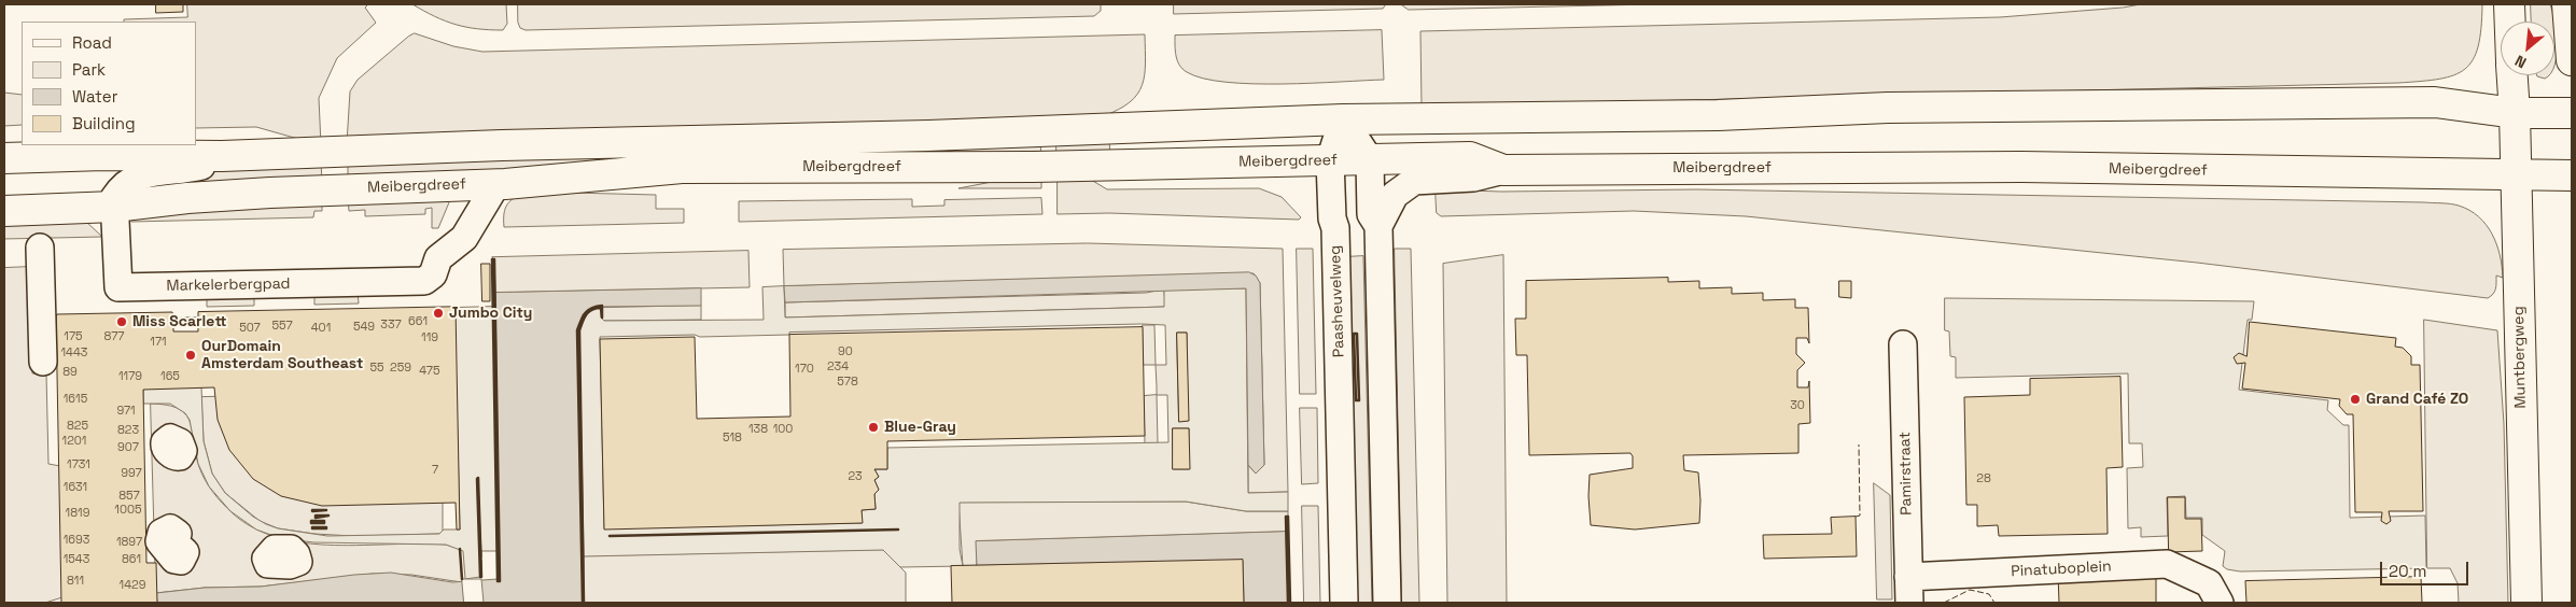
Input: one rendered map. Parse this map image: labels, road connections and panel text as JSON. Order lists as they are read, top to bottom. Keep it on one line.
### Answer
{"streets":{"main road":["Meibergdreef","Muntbergweg"],"street":["Markelerbergpad","Paasheuvelweg","Pamirstraat","Pinatuboplein"]},"crossings":[["Meibergdreef","Markelerbergpad"],["Meibergdreef","Paasheuvelweg"],["Meibergdreef","Muntbergweg"],["Pamirstraat","Pinatuboplein"]],"places":["Jumbo City","Miss Scarlett","OurDomain Amsterdam Southeast","Grand Café ZO","Blue-Gray"],"house_numbers":["661","337","557","549","507","401","175","877","119","171","90","1443","234","55","259","170","475","89","1179","165","578","1615","30","971","825","138","100","823","518","1201","907","1731","7","997","23","28","1631","857","1005","1819","1693","1897","1543","861","811","1429"],"legend":["Road","Park","Water","Building"],"scale_bar":"20 m","north":"bottom left"}
